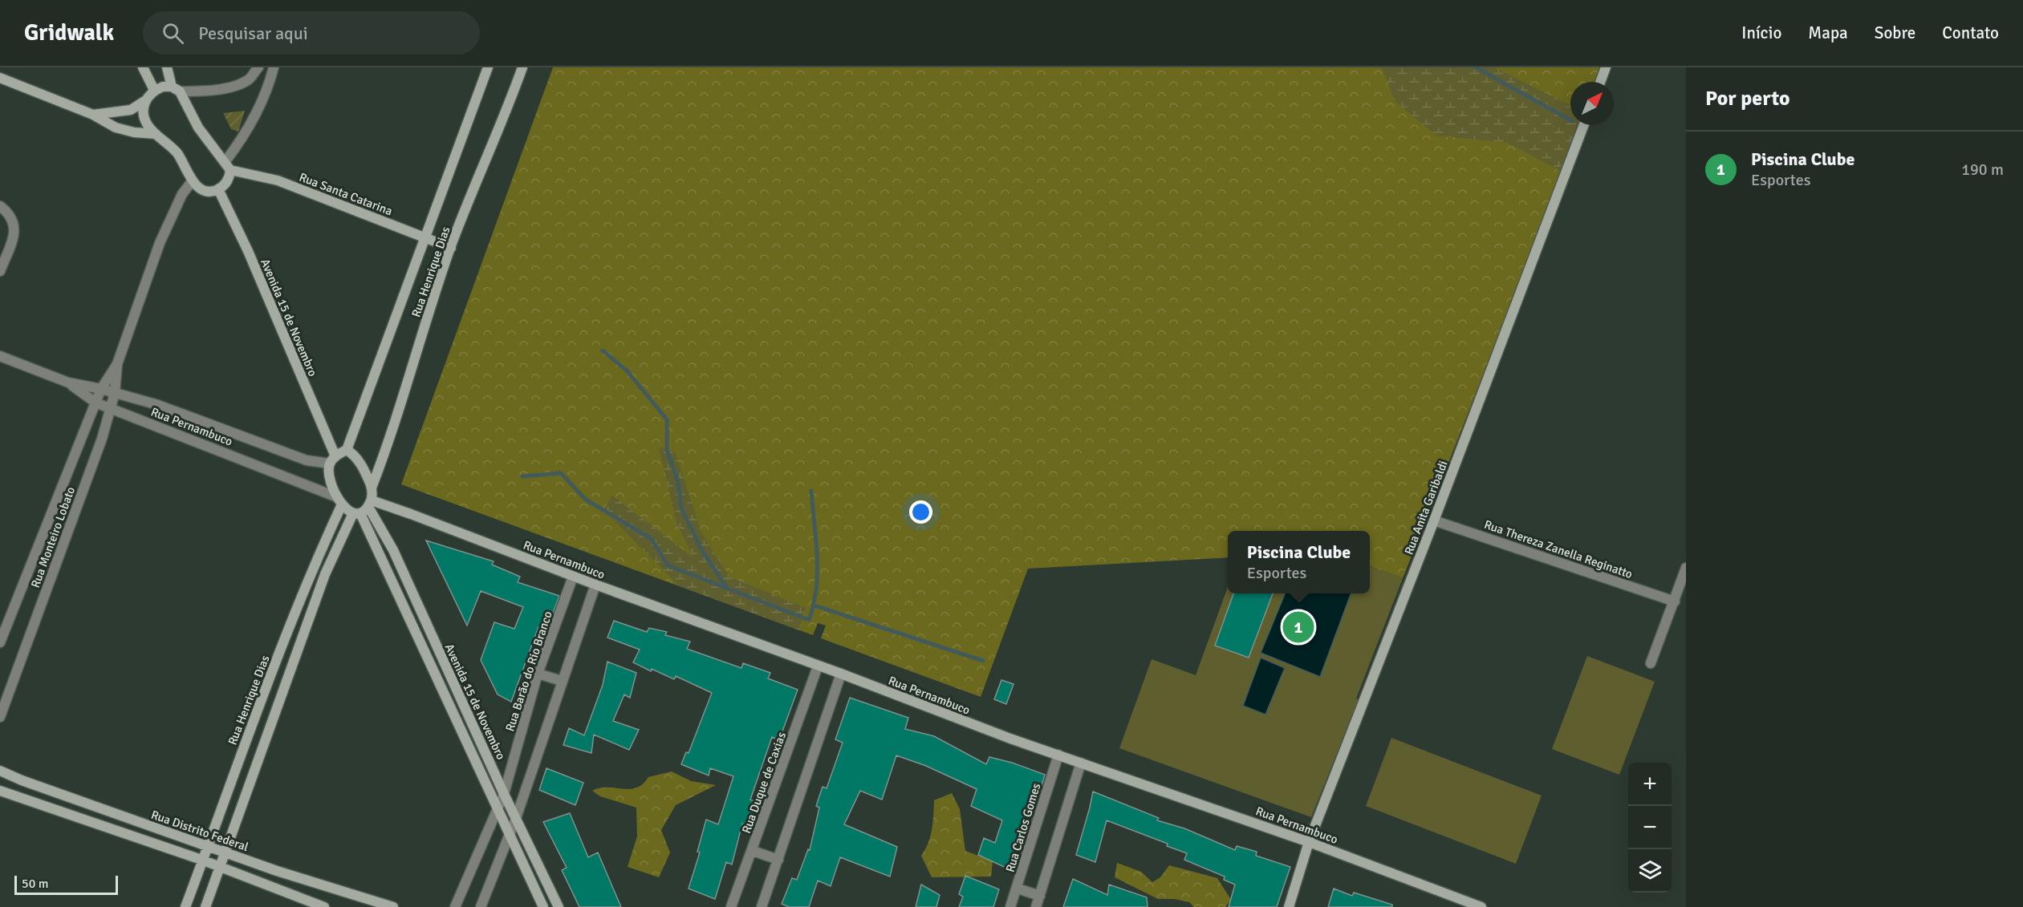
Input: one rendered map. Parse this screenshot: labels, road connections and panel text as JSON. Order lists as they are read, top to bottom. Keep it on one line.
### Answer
{"streets":{"street":["Rua Santa Catarina","Rua Henrique Dias","Avenida 15 de Novembro","Rua Pernambuco","Rua Anita Garibaldi","Rua Monteiro Lobato","Rua Thereza Zanella Reginatto","Rua Barão do Rio Branco","Rua Duque de Caxias","Rua Carlos Gomes","Rua Distrito Federal"]},"crossings":[["Rua Santa Catarina","Rua Henrique Dias"],["Rua Henrique Dias","Avenida 15 de Novembro"],["Rua Henrique Dias","Rua Pernambuco"],["Rua Henrique Dias","Rua Distrito Federal"],["Avenida 15 de Novembro","Rua Pernambuco"],["Avenida 15 de Novembro","Rua Barão do Rio Branco"],["Rua Pernambuco","Rua Anita Garibaldi"],["Rua Pernambuco","Rua Monteiro Lobato"],["Rua Pernambuco","Rua Barão do Rio Branco"],["Rua Pernambuco","Rua Duque de Caxias"],["Rua Pernambuco","Rua Carlos Gomes"],["Rua Anita Garibaldi","Rua Thereza Zanella Reginatto"]],"scale_bar":"50 m","north":"top right","page":{"header":"Gridwalk","search":"Pesquisar aqui","nav":["Início","Mapa","Sobre","Contato"],"heading":"Por perto","list":[{"mark":"1","name":"Piscina Clube","note":"Esportes","value":"190 m"}],"popup":["Piscina Clube","Esportes"],"pins":"1","map_buttons":["+","−"],"scale":"50 m"}}
